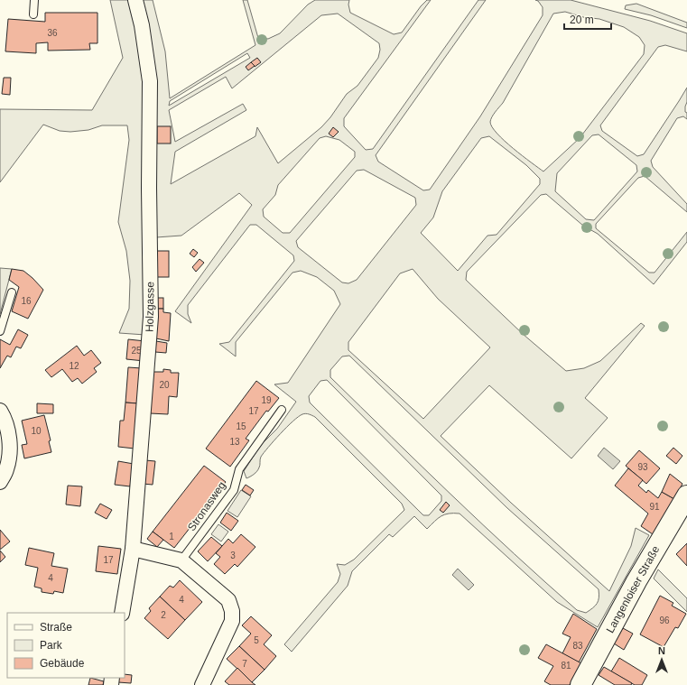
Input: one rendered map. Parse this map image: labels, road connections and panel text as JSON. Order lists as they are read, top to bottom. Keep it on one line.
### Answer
{"streets":{"street":["Holzgasse","Langenloiser Straße"],"lane":["Stronasweg"]},"house_numbers":["36","16","25","12","20","19","17","15","10","13","93","91","1","3","17","4","4","2","96","5","83","7","81"],"legend":["Straße","Park","Gebäude"],"scale_bar":"20 m","north":"top"}
